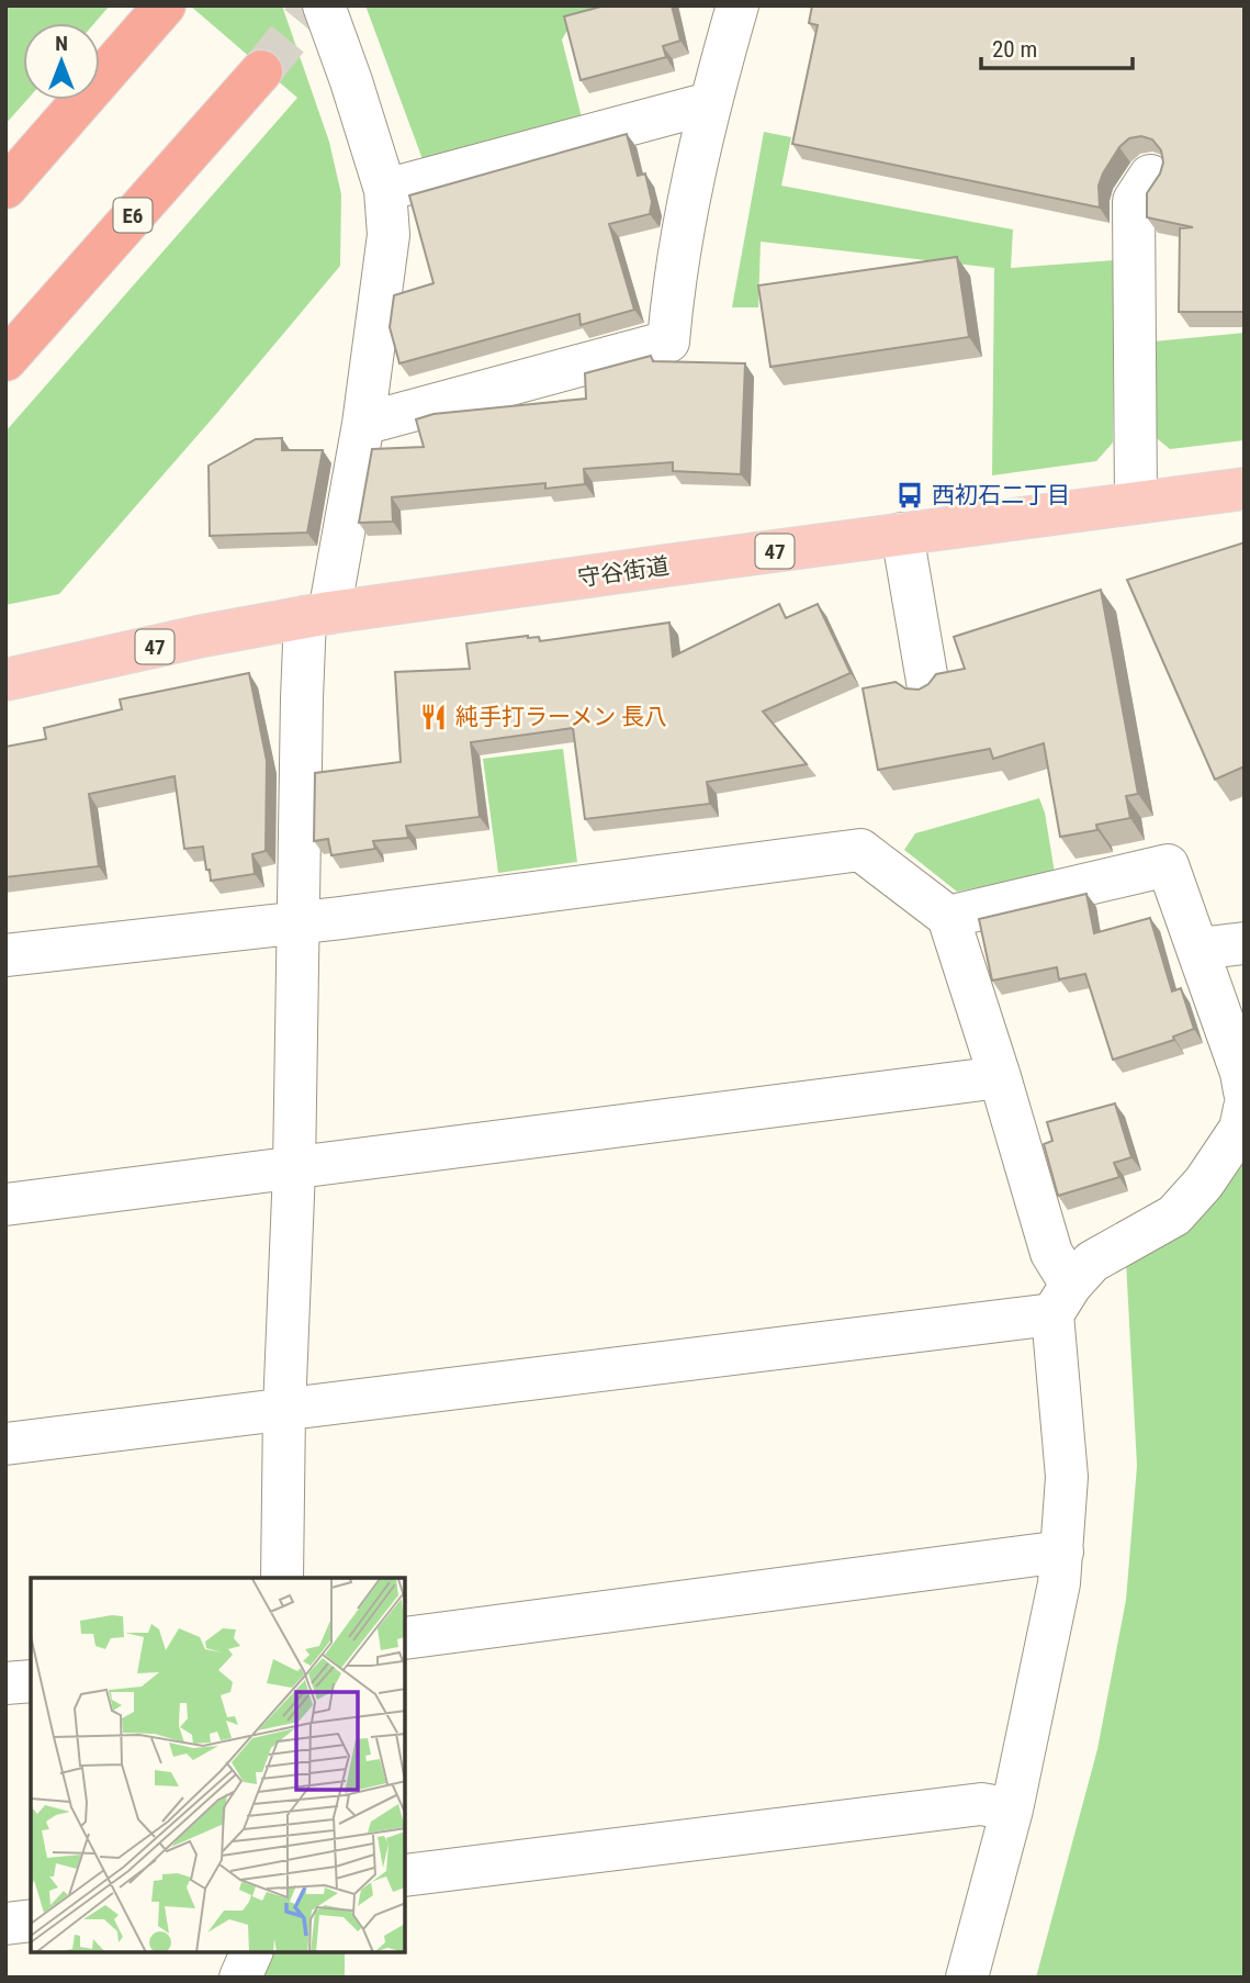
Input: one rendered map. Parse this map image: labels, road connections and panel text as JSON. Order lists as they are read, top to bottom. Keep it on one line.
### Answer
{"streets":{"highway":["E6"],"main road":["47","守谷街道"]},"places":{"bus stop":["西初石二丁目"],"restaurant":["純手打ラーメン 長八"]},"scale_bar":"20 m","north":"top"}
